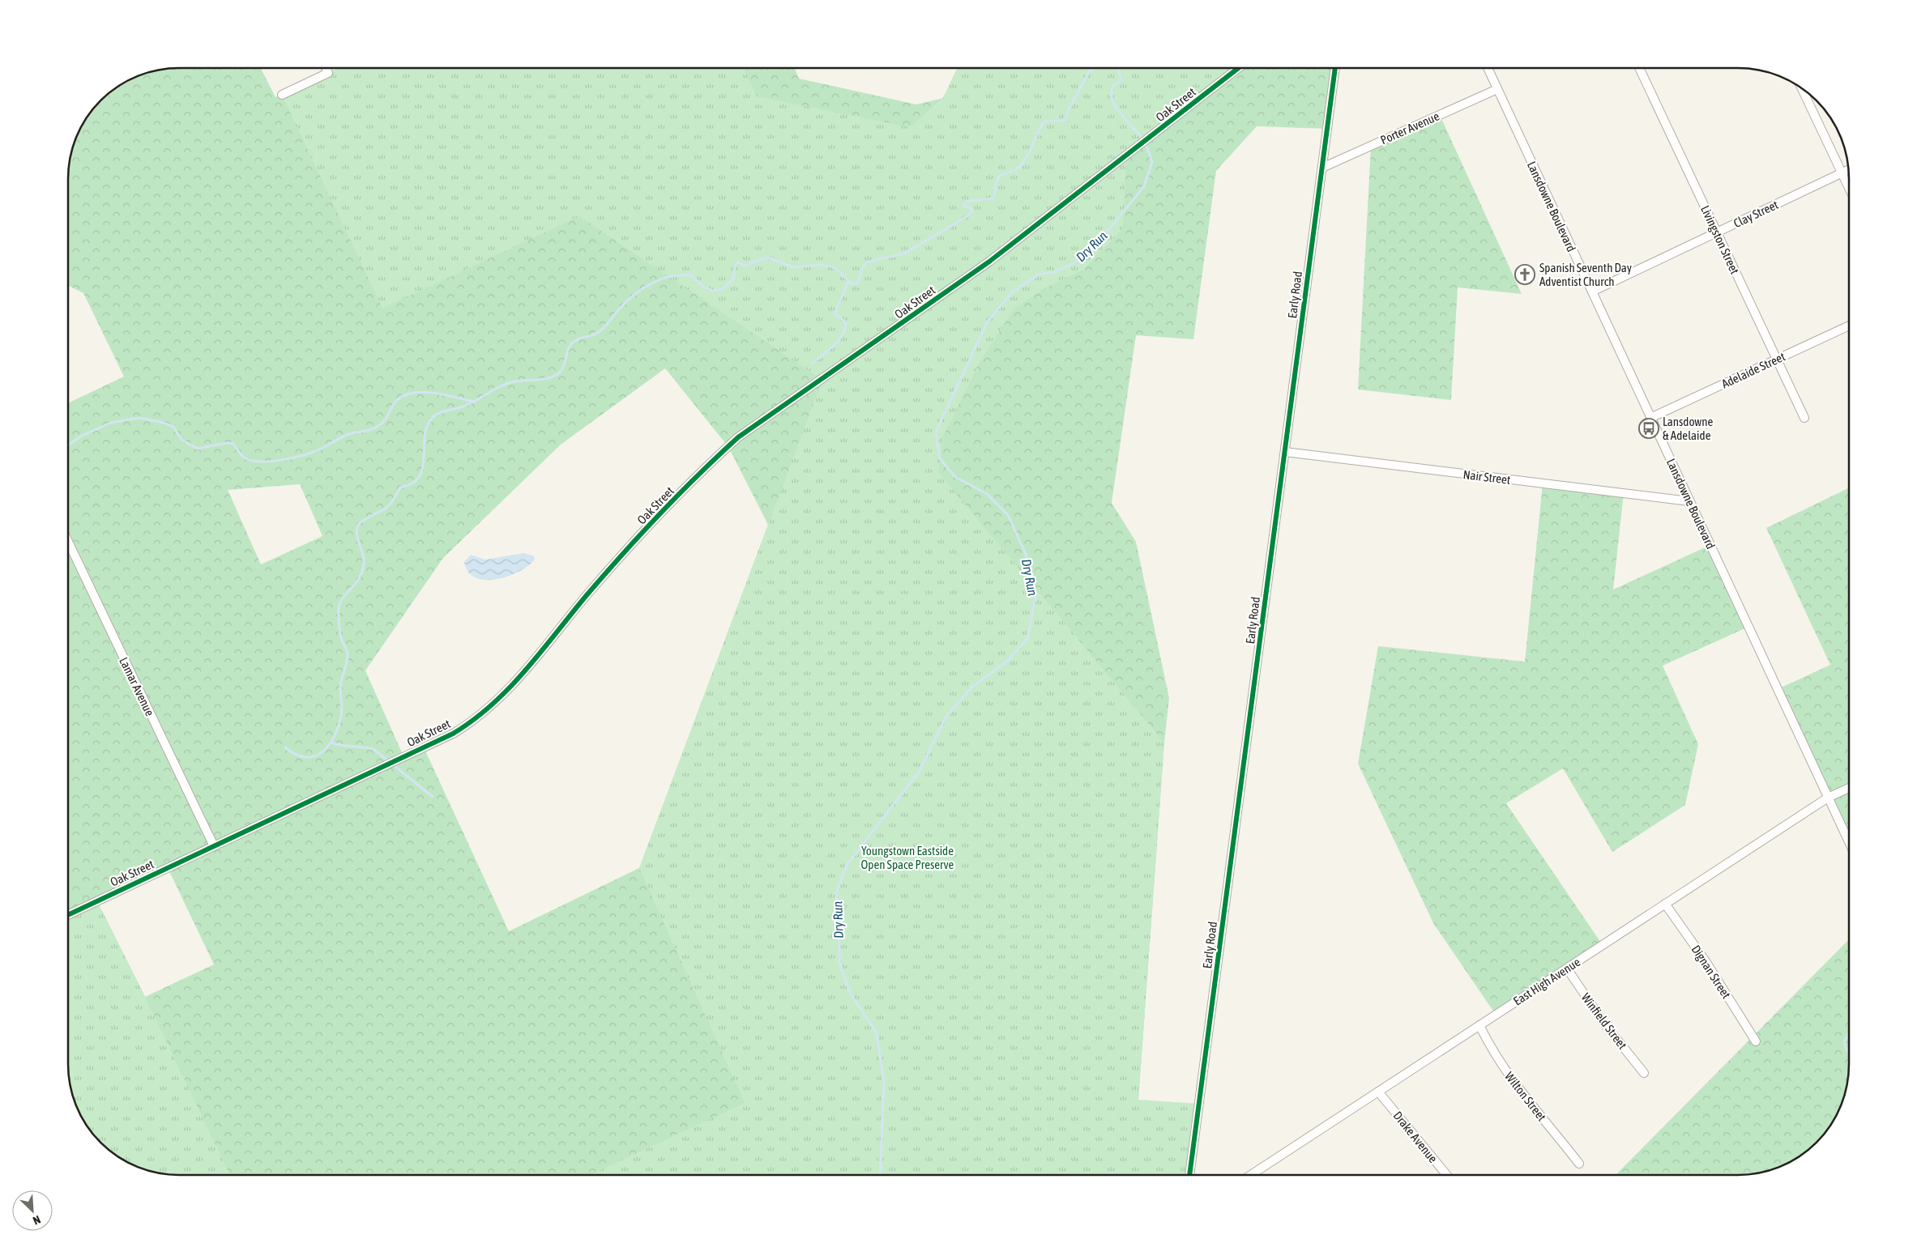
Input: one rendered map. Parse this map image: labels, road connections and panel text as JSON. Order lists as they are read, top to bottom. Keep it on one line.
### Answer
{"streets":{"street":["Oak Street","Porter Avenue","Lansdowne Boulevard","Clay Street","Livingston Street","Early Road","Adelaide Street","Nair Street","Lamar Avenue","Dignan Street","East High Avenue","Winfield Street","Wilton Street","Drake Avenue"]},"crossings":[["Oak Street","Lamar Avenue"],["Porter Avenue","Lansdowne Boulevard"],["Porter Avenue","Early Road"],["Lansdowne Boulevard","Clay Street"],["Lansdowne Boulevard","Adelaide Street"],["Lansdowne Boulevard","Nair Street"],["Lansdowne Boulevard","East High Avenue"],["Clay Street","Livingston Street"],["Livingston Street","Adelaide Street"],["Early Road","Nair Street"],["Dignan Street","East High Avenue"],["East High Avenue","Winfield Street"],["East High Avenue","Wilton Street"],["East High Avenue","Drake Avenue"]],"water":["Dry Run"],"parks":["Youngstown Eastside Open Space Preserve"],"places":{"church":["Spanish Seventh Day Adventist Church"],"bus stop":["Lansdowne & Adelaide"]},"north":"bottom right"}
